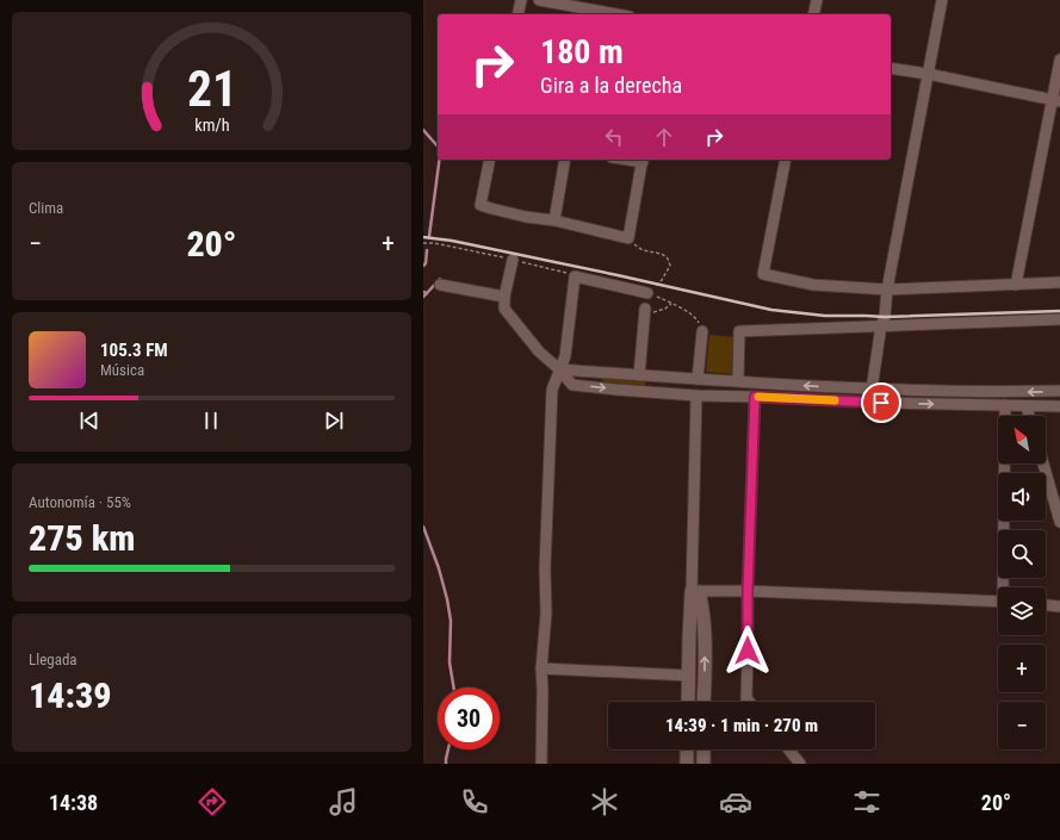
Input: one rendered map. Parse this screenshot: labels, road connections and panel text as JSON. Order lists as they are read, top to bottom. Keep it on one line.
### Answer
{"north":"top left","page":{"turn":["180 m","Gira a la derecha"],"tile":["Clima",["Autonomía · 55%","275 km"],["Llegada","14:39"]],"heat":["−","20°","+"],"song":["105.3 FM","Música"],"map_buttons":["+","−"],"limit":"30","trip":"14:39 · 1 min · 270 m","tabs":["14:38","20°"],"gauge":["21","km/h"]}}
